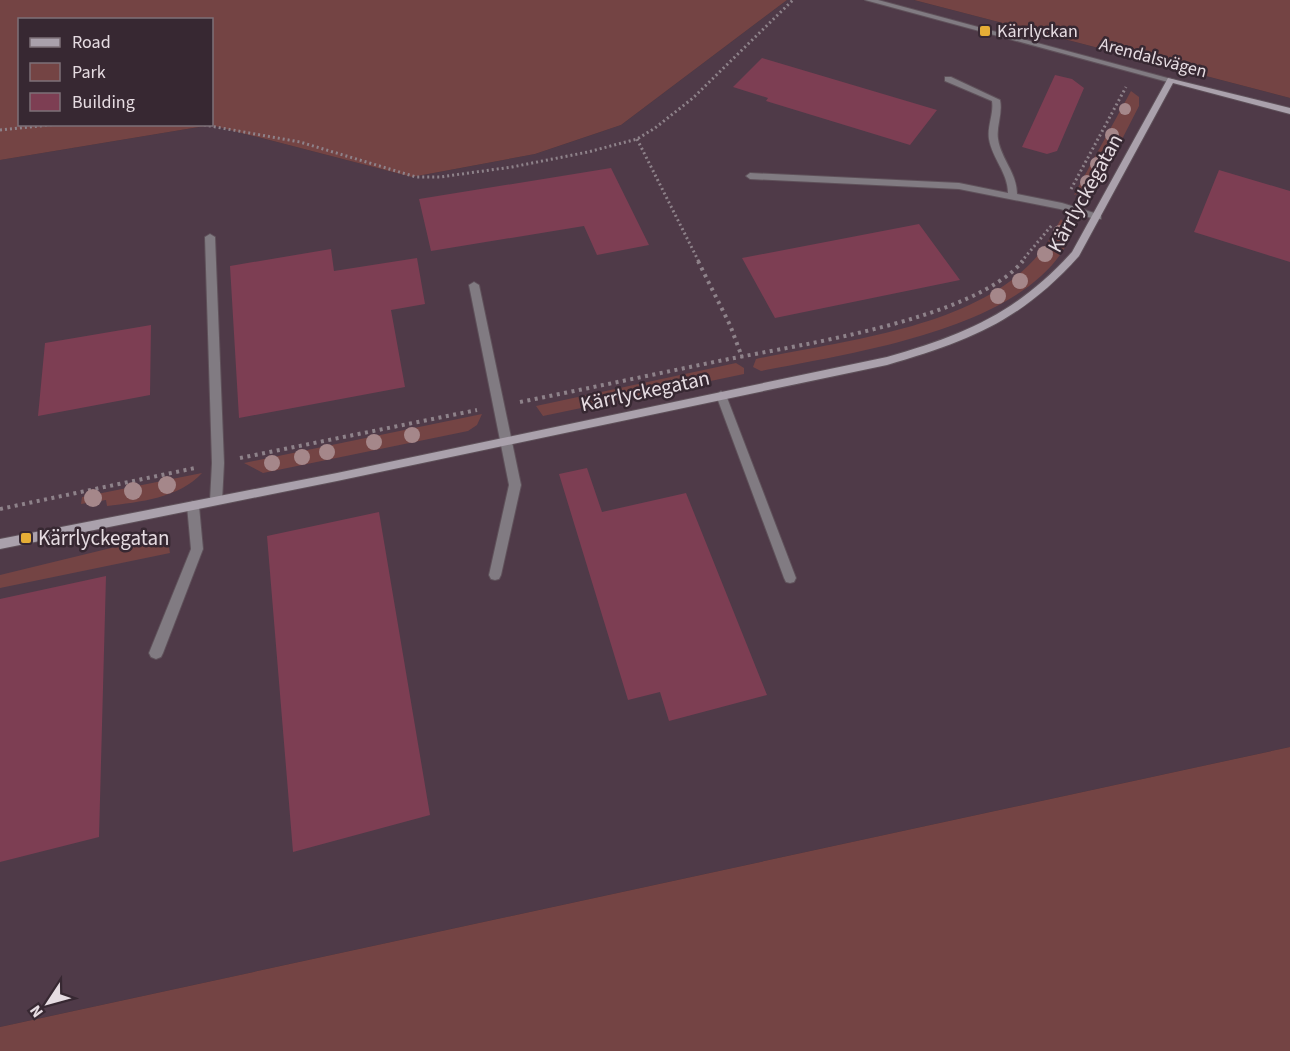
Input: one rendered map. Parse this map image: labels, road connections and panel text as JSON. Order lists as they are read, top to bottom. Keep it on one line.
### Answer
{"streets":{"street":["Arendalsvägen","Kärrlyckegatan"]},"crossings":[["Arendalsvägen","Kärrlyckegatan"]],"places":{"transit":["Kärrlyckan","Kärrlyckegatan"]},"legend":["Road","Park","Building"],"north":"bottom left"}
